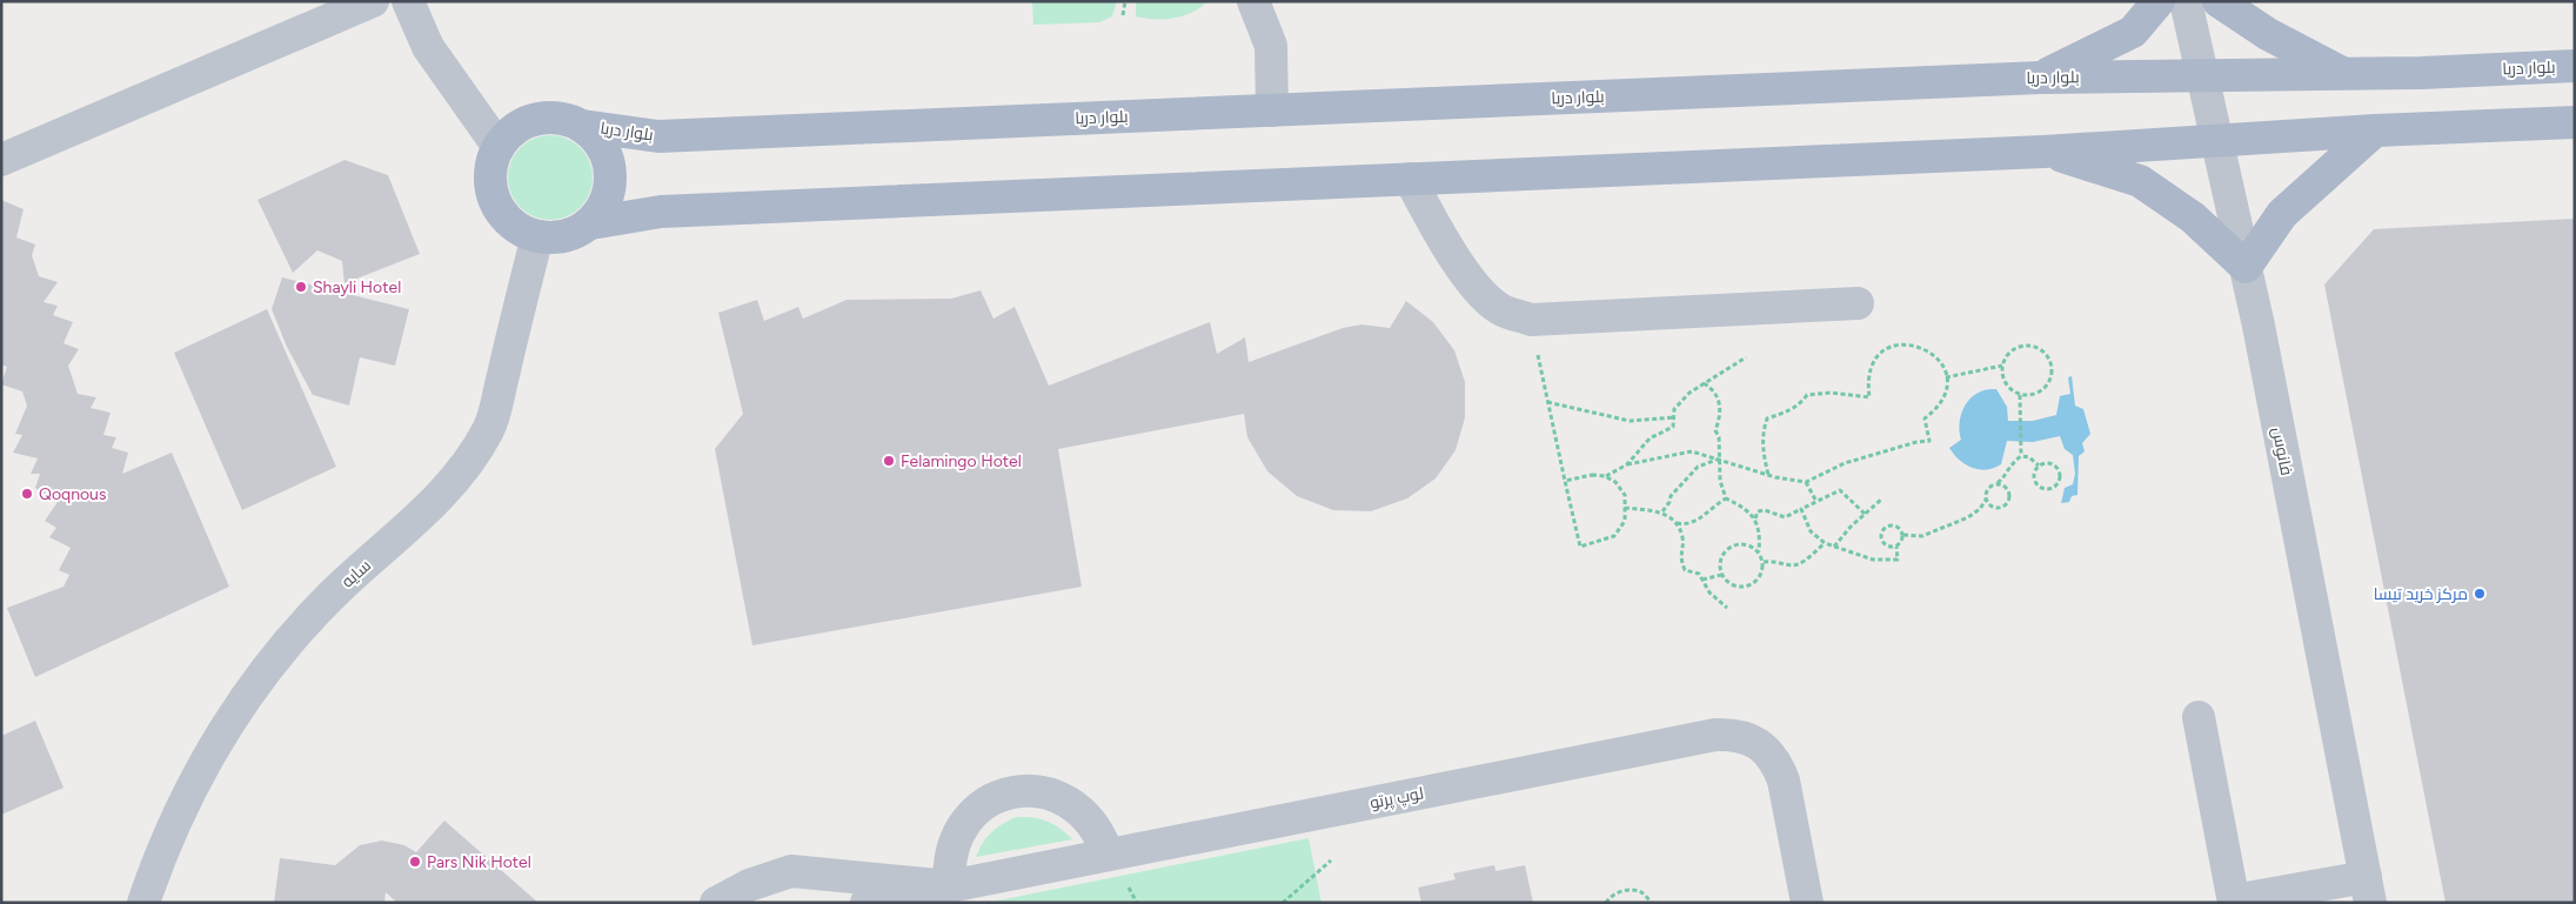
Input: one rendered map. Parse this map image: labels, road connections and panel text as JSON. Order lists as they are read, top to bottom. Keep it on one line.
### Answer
{"streets":{"main road":["بلوار دریا"],"street":["فانوس","سایه","لوپ پرتو"]},"crossings":[["بلوار دریا","فانوس"],["بلوار دریا","سایه"]],"places":["Shayli Hotel","Felamingo Hotel","Qoqnous","مرکز خرید تیسا","Pars Nik Hotel"]}
